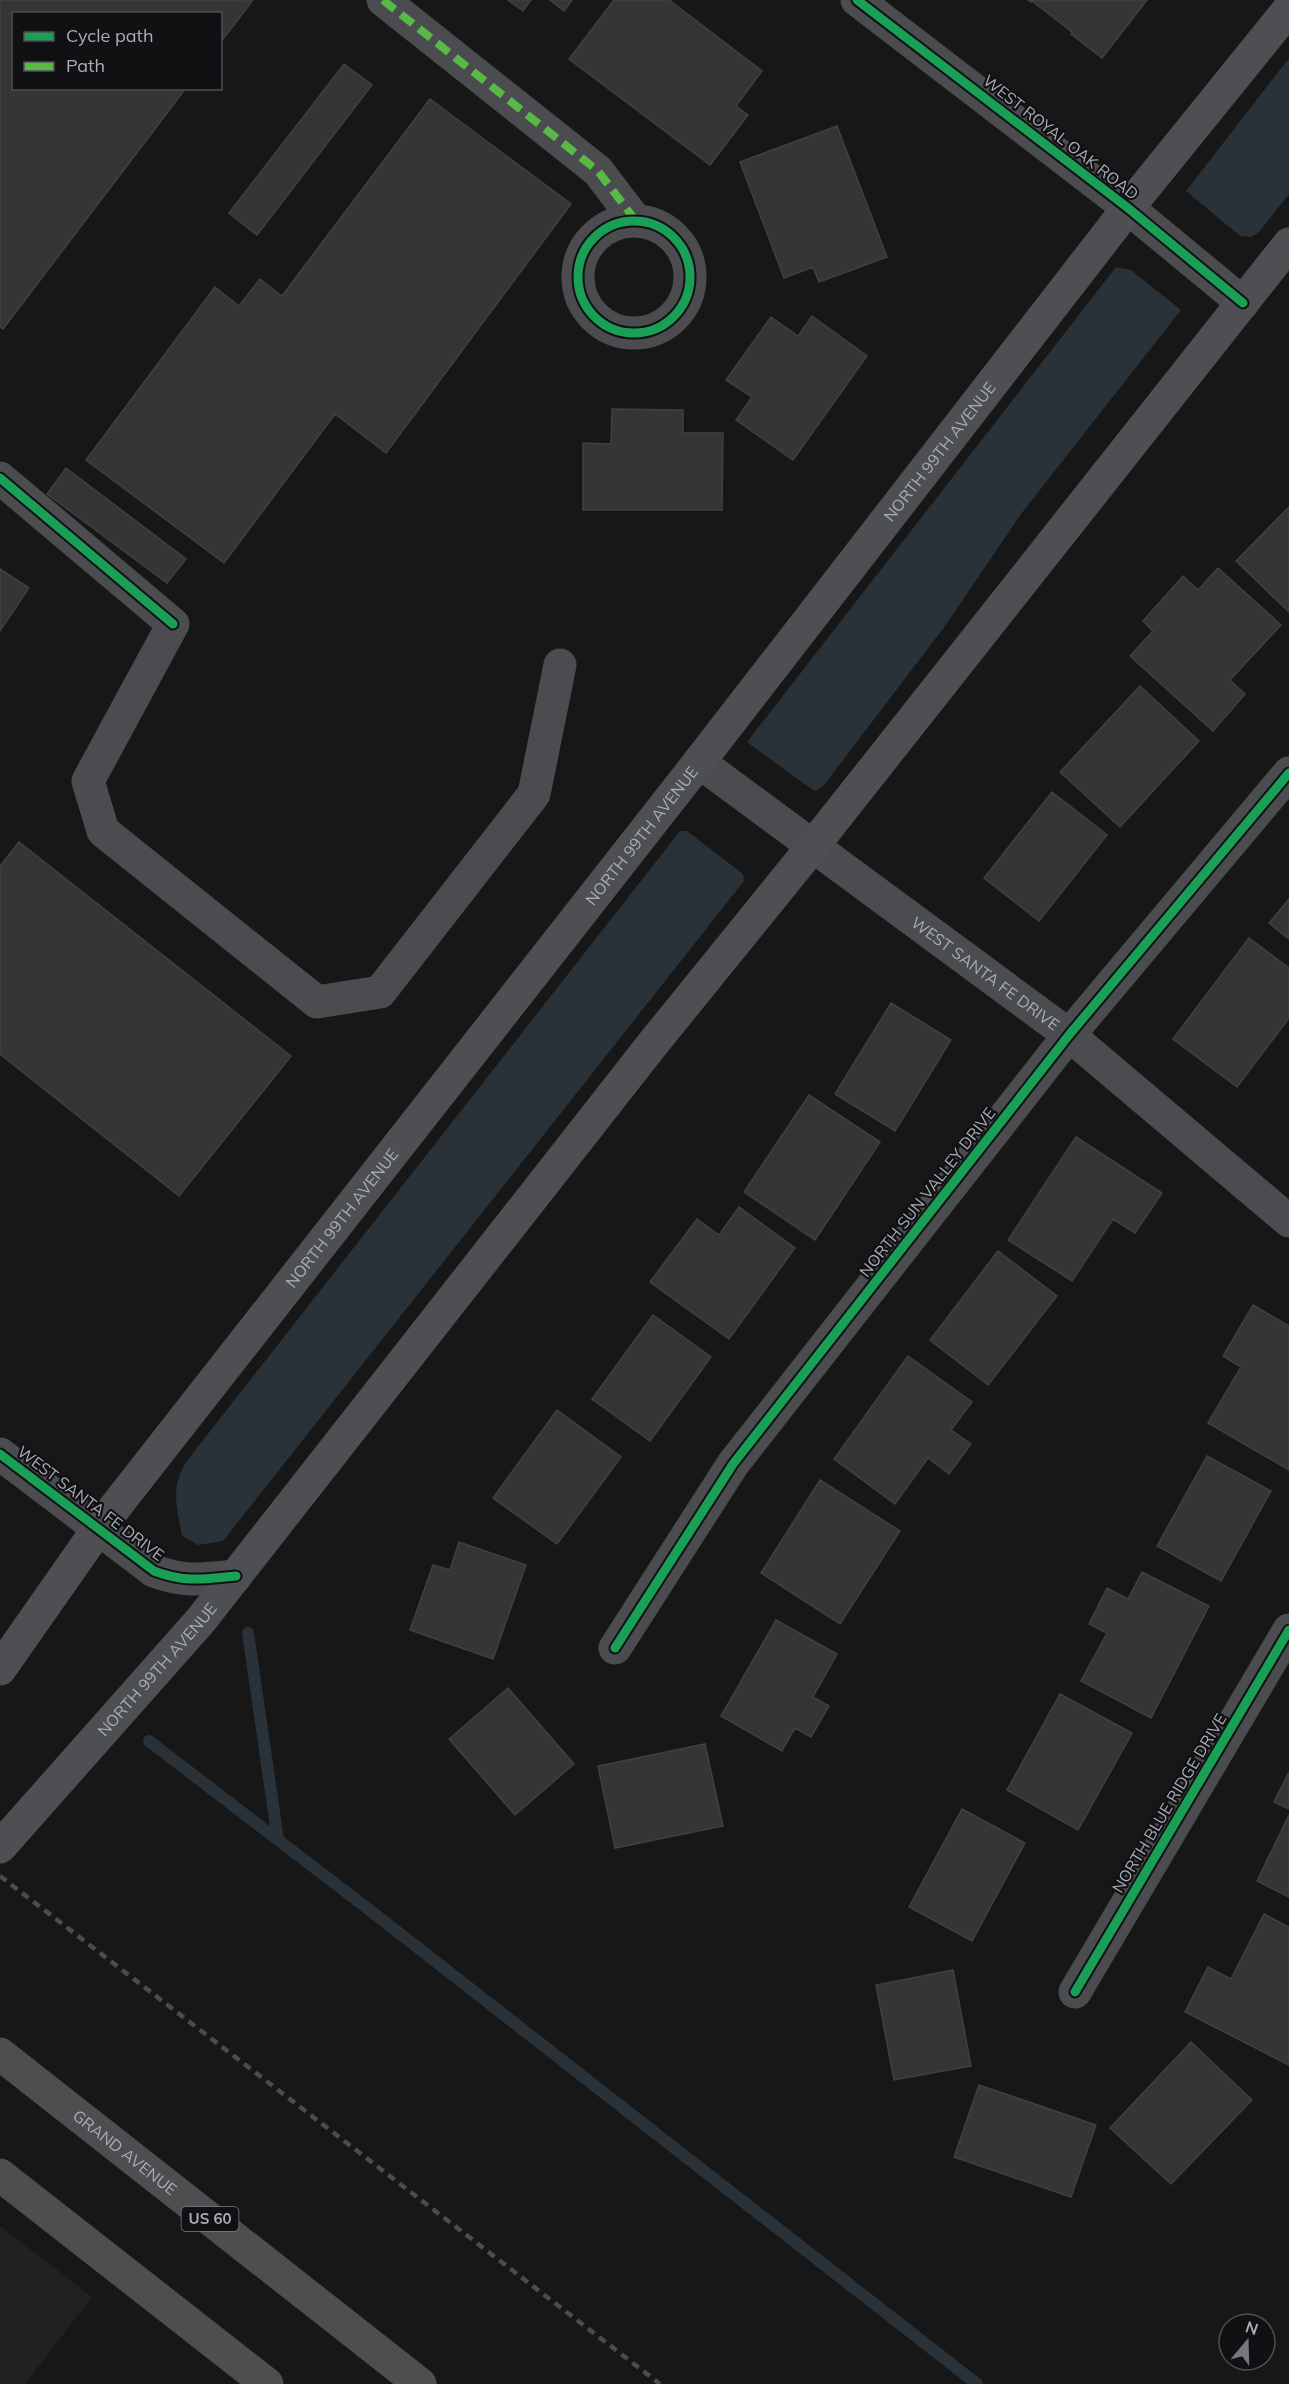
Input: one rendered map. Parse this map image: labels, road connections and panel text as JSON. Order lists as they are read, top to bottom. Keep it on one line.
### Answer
{"streets":{"highway":["GRAND AVENUE","US 60"],"main road":["NORTH 99TH AVENUE"],"street":["WEST ROYAL OAK ROAD","WEST SANTA FE DRIVE","NORTH SUN VALLEY DRIVE","NORTH BLUE RIDGE DRIVE"]},"crossings":[["WEST ROYAL OAK ROAD","NORTH 99TH AVENUE"],["NORTH 99TH AVENUE","WEST SANTA FE DRIVE"],["WEST SANTA FE DRIVE","NORTH SUN VALLEY DRIVE"]],"legend":["Cycle path","Path"],"north":"top"}
